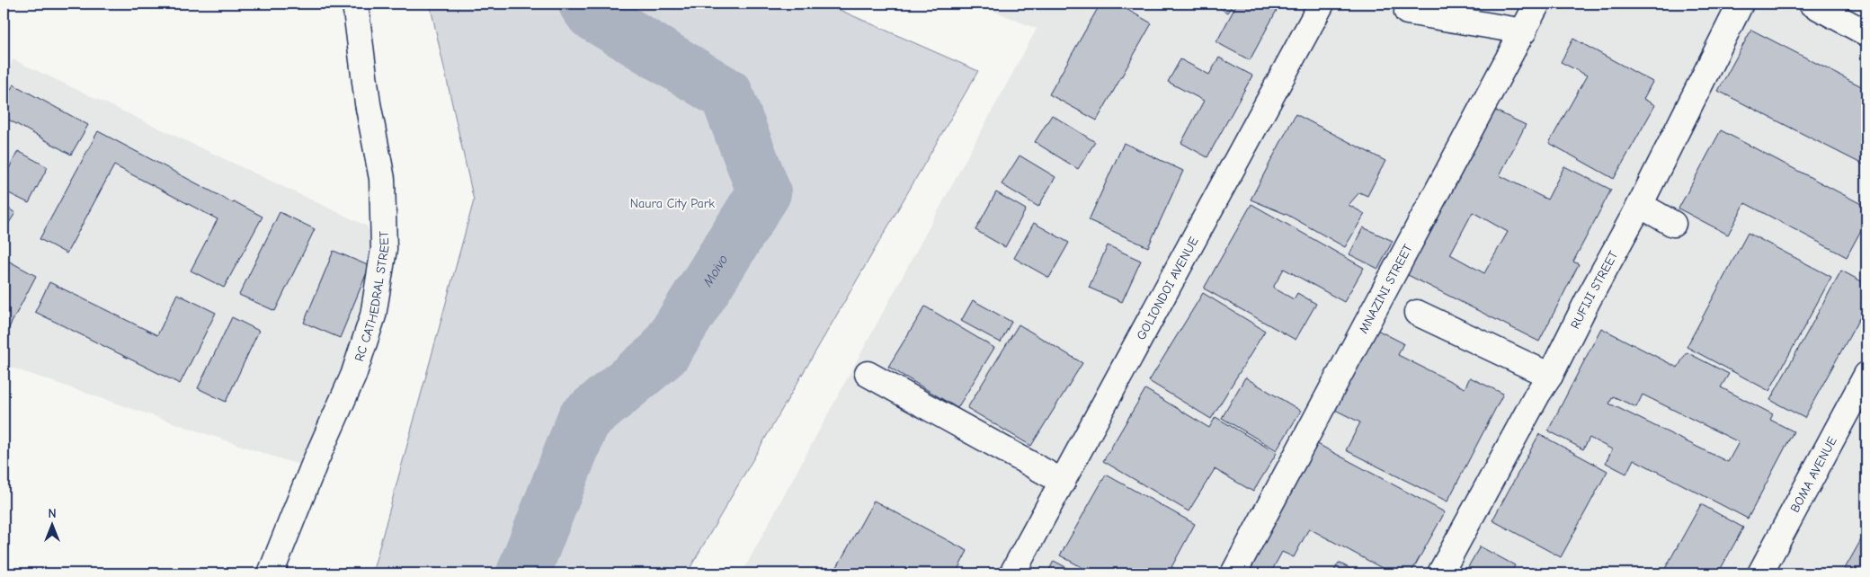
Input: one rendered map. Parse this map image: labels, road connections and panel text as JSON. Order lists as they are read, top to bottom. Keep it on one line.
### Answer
{"streets":{"street":["GOLIONDOI AVENUE","MNAZINI STREET","RUFIJI STREET","RC CATHEDRAL STREET","BOMA AVENUE"]},"water":["Moivo"],"parks":["Naura City Park"],"north":"top"}
